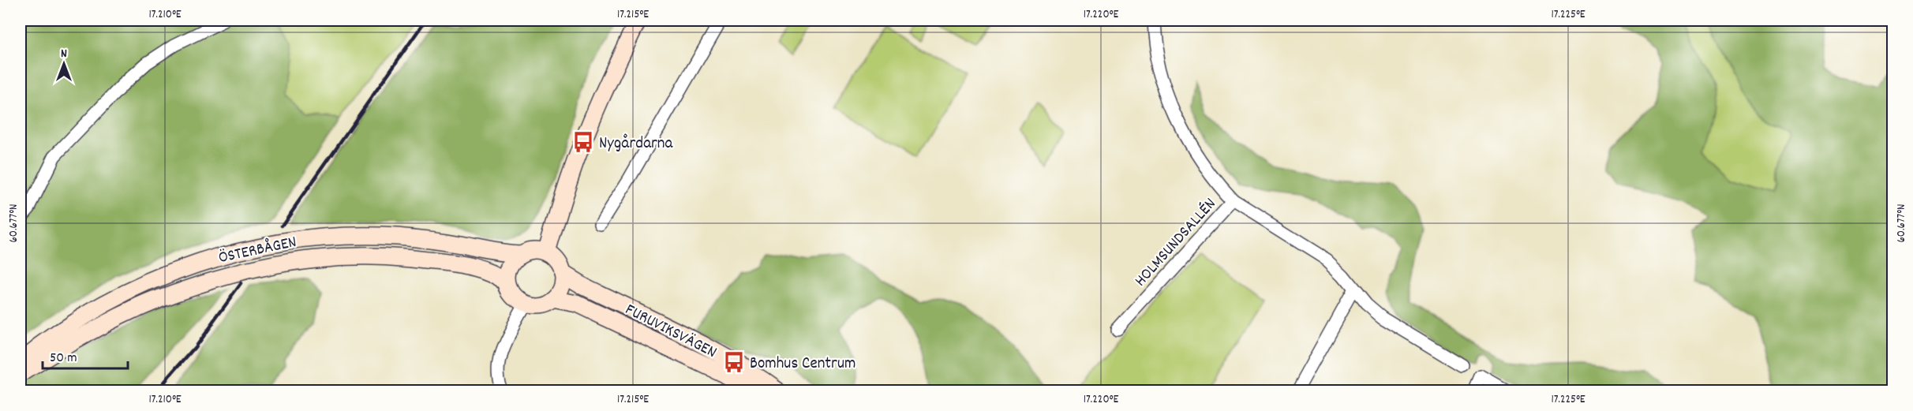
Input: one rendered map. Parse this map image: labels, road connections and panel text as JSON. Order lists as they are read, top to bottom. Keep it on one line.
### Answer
{"streets":{"main road":["ÖSTERBÅGEN","FURUVIKSVÄGEN"],"street":["HOLMSUNDSALLÉN"]},"crossings":[["ÖSTERBÅGEN","FURUVIKSVÄGEN"]],"places":{"bus stop":["Nygårdarna","Bomhus Centrum"]},"scale_bar":"50 m","north":"top","coordinates":["17.210°E","17.215°E","17.220°E","17.225°E","60.677°N"]}
